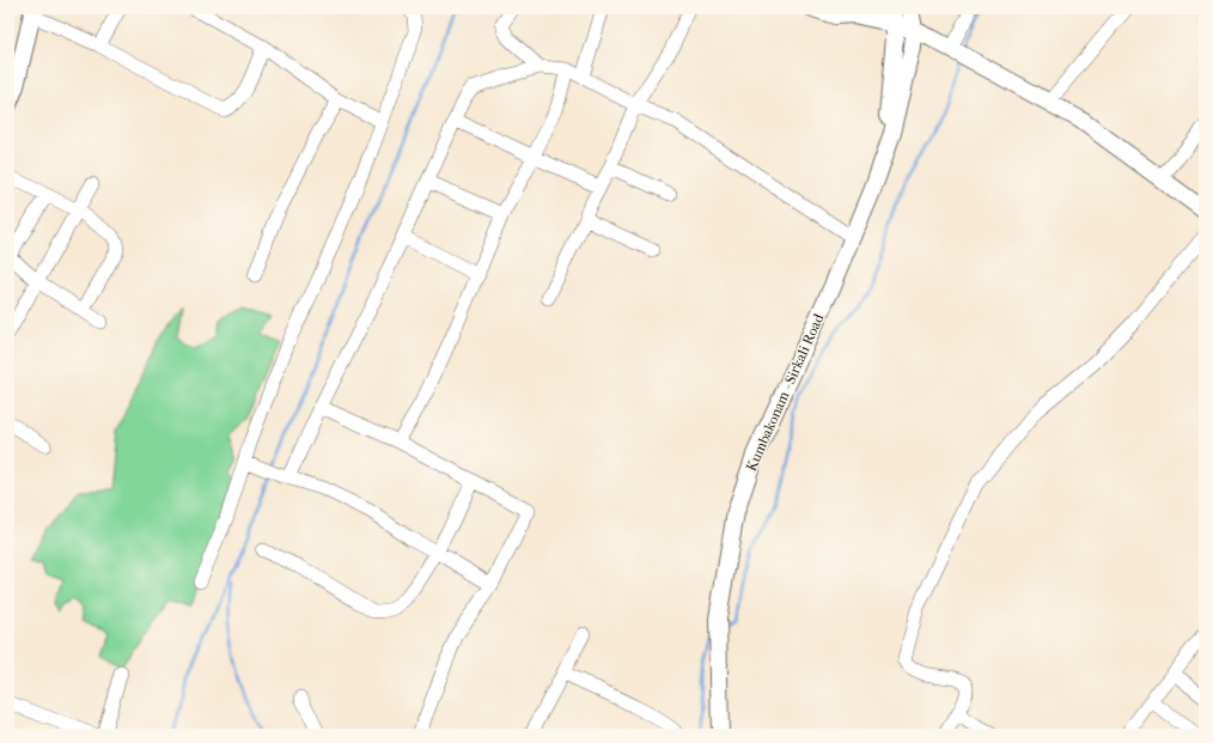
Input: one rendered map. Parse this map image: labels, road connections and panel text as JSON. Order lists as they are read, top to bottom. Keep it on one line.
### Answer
{"streets":{"main road":["Kumbakonam - Sirkali Road"]}}
